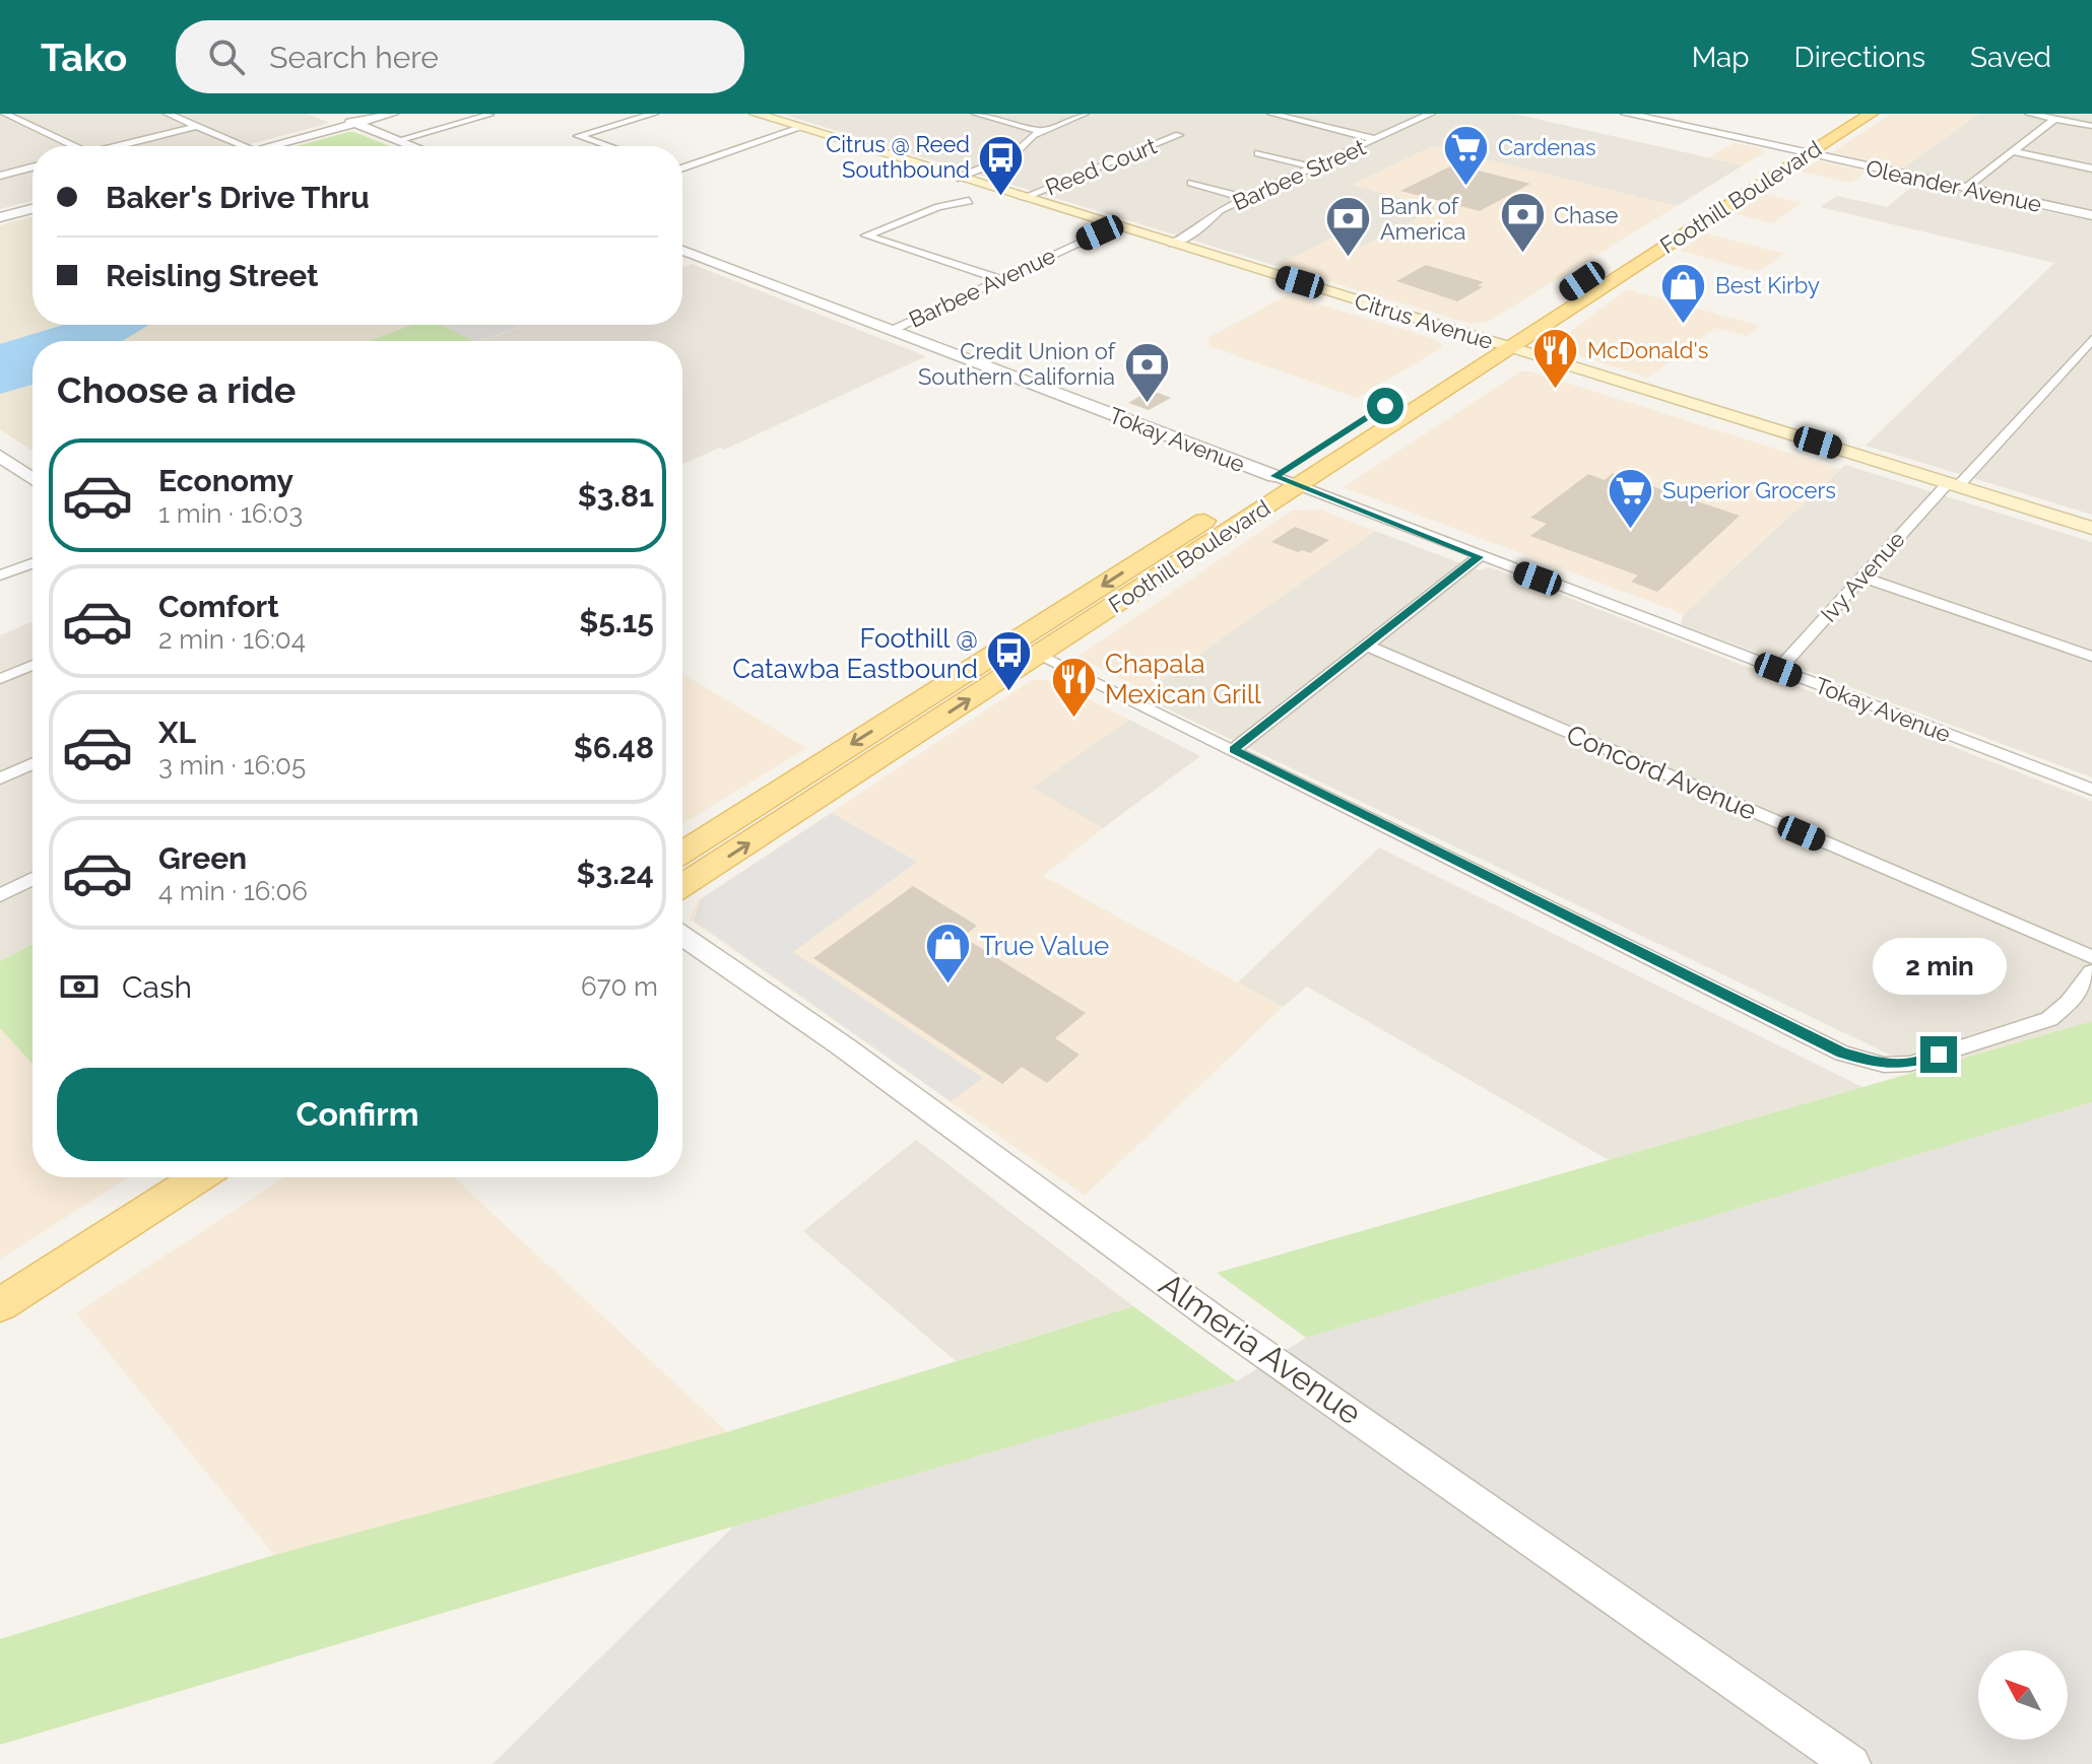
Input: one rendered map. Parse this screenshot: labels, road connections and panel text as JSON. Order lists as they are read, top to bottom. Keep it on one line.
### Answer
{"streets":{"main road":["Foothill Boulevard","Citrus Avenue"],"street":["Reed Court","Barbee Street","Oleander Avenue","Barbee Avenue","Tokay Avenue","Ivy Avenue","Concord Avenue","Almeria Avenue"]},"crossings":[["Reed Court","Citrus Avenue"],["Barbee Street","Citrus Avenue"],["Oleander Avenue","Foothill Boulevard"],["Foothill Boulevard","Citrus Avenue"],["Foothill Boulevard","Tokay Avenue"],["Barbee Avenue","Citrus Avenue"],["Barbee Avenue","Tokay Avenue"],["Citrus Avenue","Ivy Avenue"],["Tokay Avenue","Ivy Avenue"]],"places":{"supermarket":["Cardenas","Superior Grocers"],"bus stop":["Citrus @ Reed Southbound","Foothill @ Catawba Eastbound"],"bank":["Chase","Bank of America","Credit Union of Southern California"],"shop":["Best Kirby","True Value"],"restaurant":["McDonald's","Chapala Mexican Grill"]},"north":"top left","page":{"header":"Tako","search":"Search here","nav":["Map","Directions","Saved"],"banner":["Baker's Drive Thru","Reisling Street"],"heading":"Choose a ride","list":[{"name":"Economy","note":"1 min · 16:03","value":"$3.81"},{"name":"Comfort","note":"2 min · 16:04","value":"$5.15"},{"name":"XL","note":"3 min · 16:05","value":"$6.48"},{"name":"Green","note":"4 min · 16:06","value":"$3.24"}],"bubble":"2 min","pay":["Cash","670 m"],"buttons":"Confirm"}}
